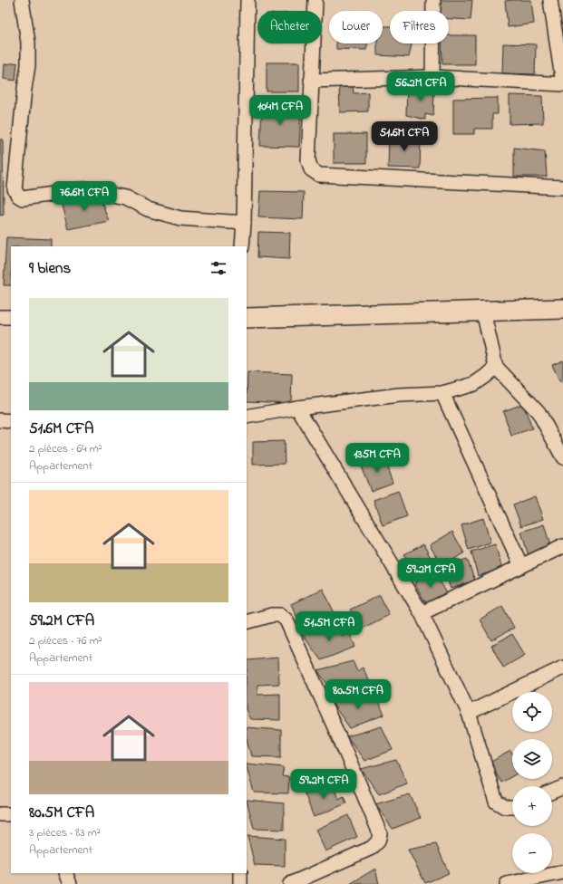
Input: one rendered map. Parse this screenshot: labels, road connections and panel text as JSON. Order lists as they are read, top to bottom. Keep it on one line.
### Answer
{"page":{"chip":["Acheter","Louer","Filtres"],"price":["56.2M CFA","104M CFA","51.6M CFA","76.6M CFA","135M CFA","59.2M CFA","51.5M CFA","80.5M CFA","59.2M CFA"],"heading":"9 biens","list":[{"name":"51.6M CFA","note":"2 pièces · 64 m² · Appartement"},{"name":"59.2M CFA","note":"2 pièces · 76 m² · Appartement"},{"name":"80.5M CFA","note":"3 pièces · 83 m² · Appartement"}],"map_buttons":["+","−"]}}
